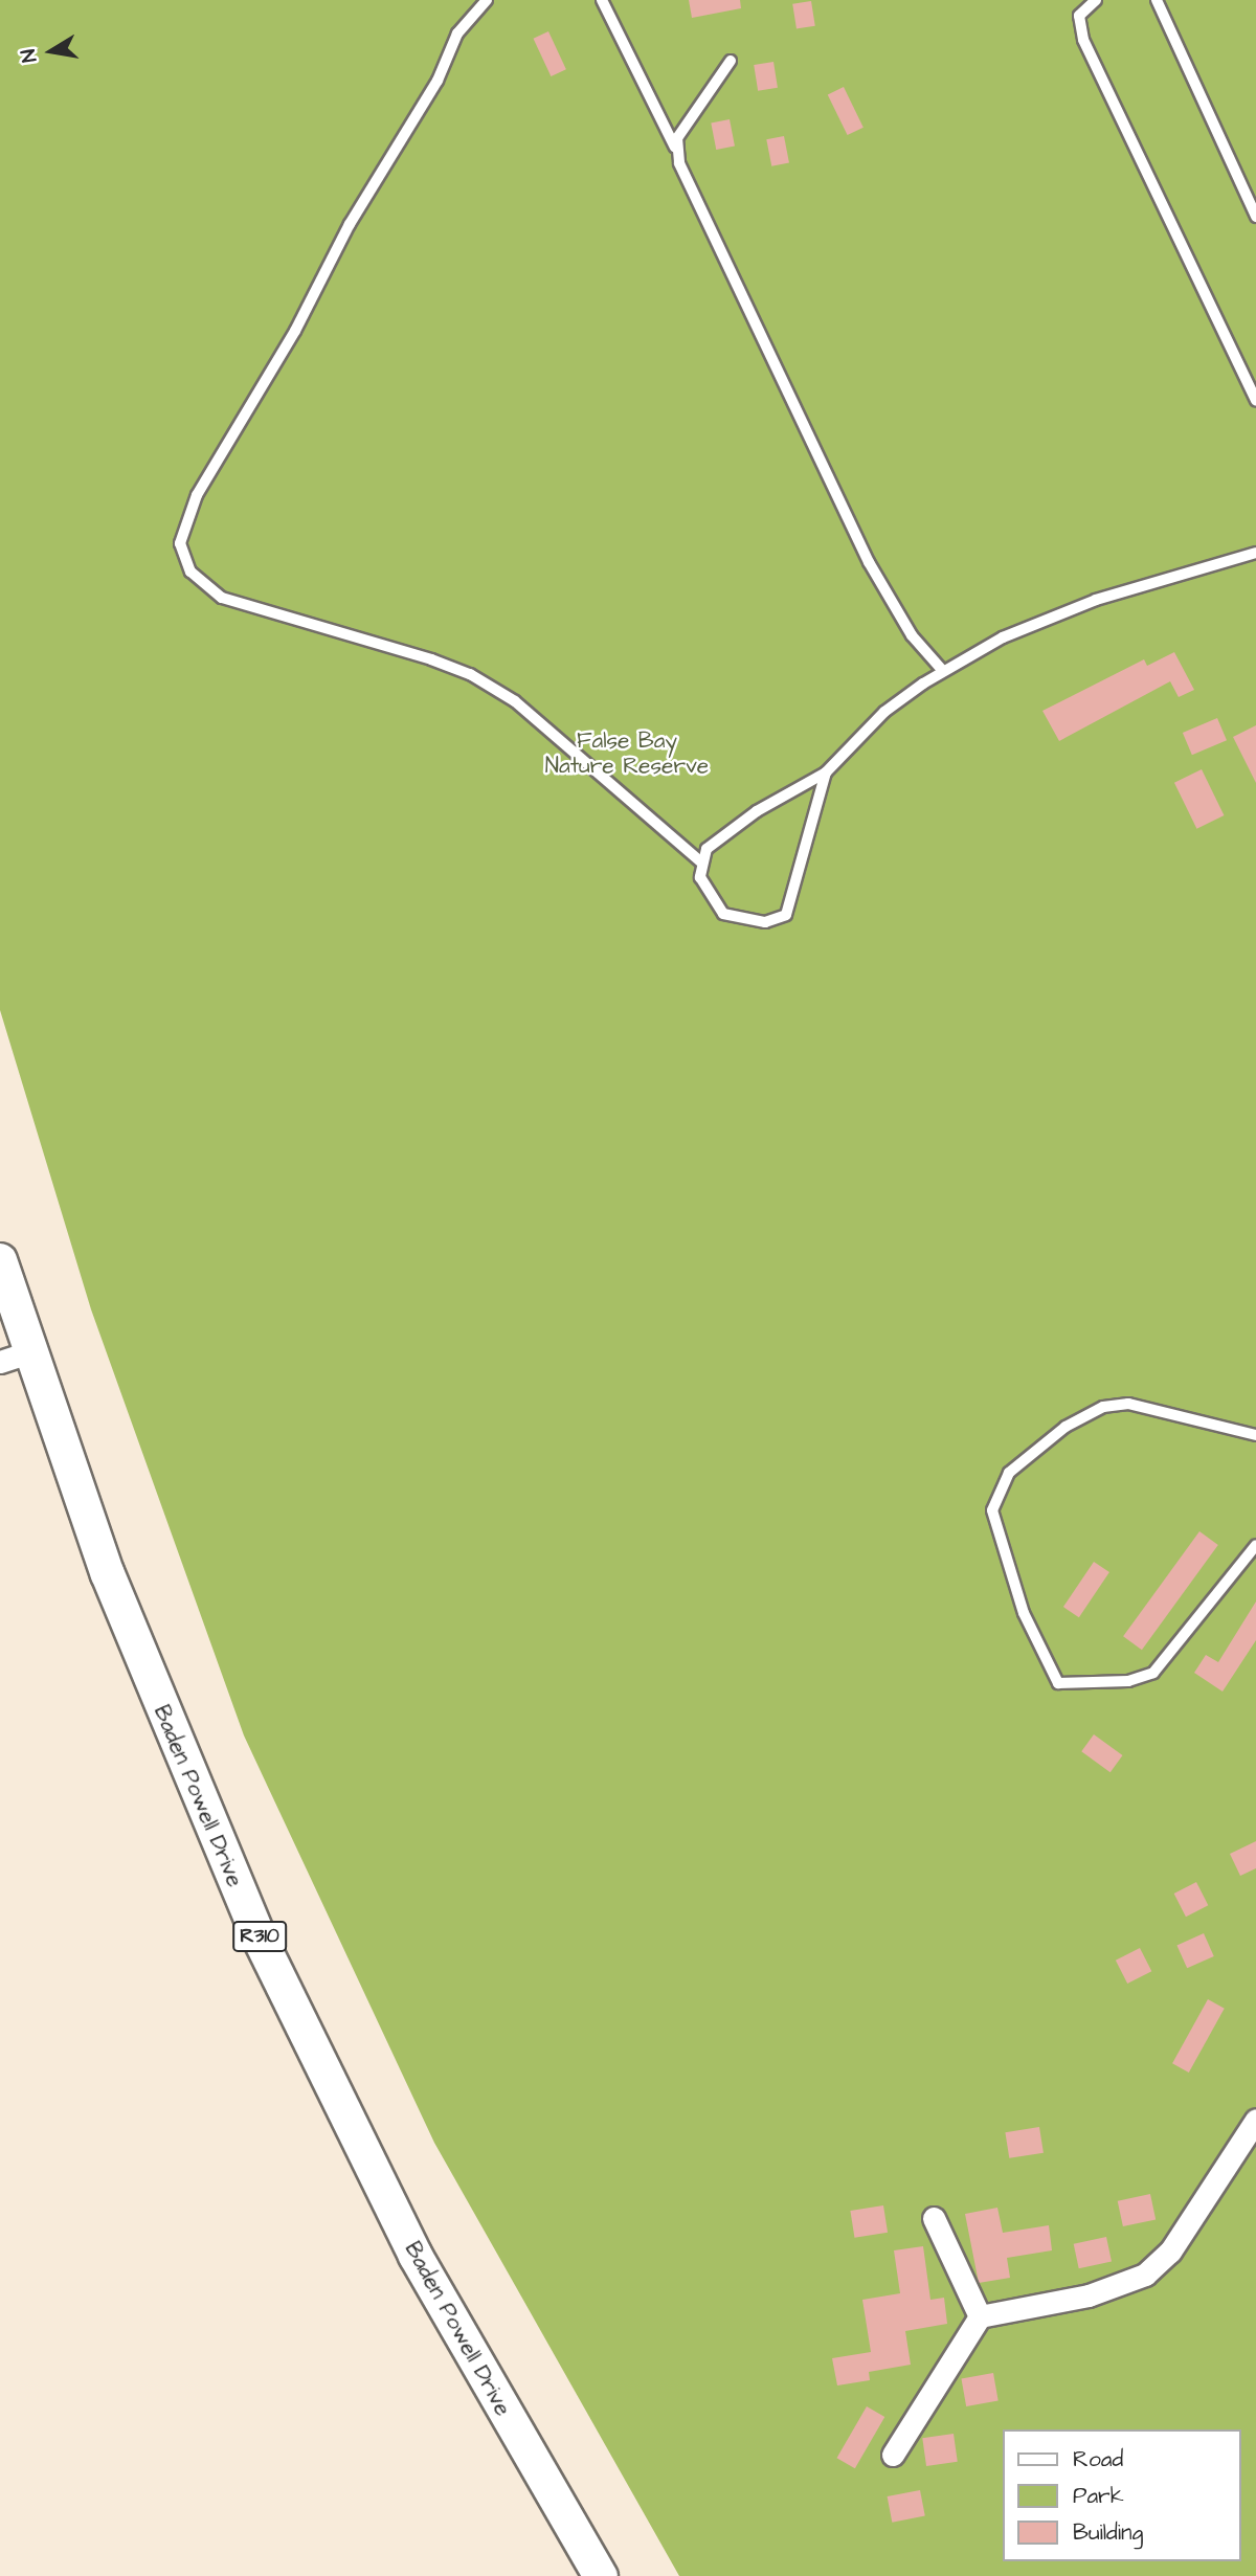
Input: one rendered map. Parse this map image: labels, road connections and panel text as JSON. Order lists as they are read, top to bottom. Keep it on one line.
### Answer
{"streets":{"main road":["Baden Powell Drive","R310"]},"parks":["False Bay Nature Reserve"],"legend":["Road","Park","Building"],"north":"left"}
